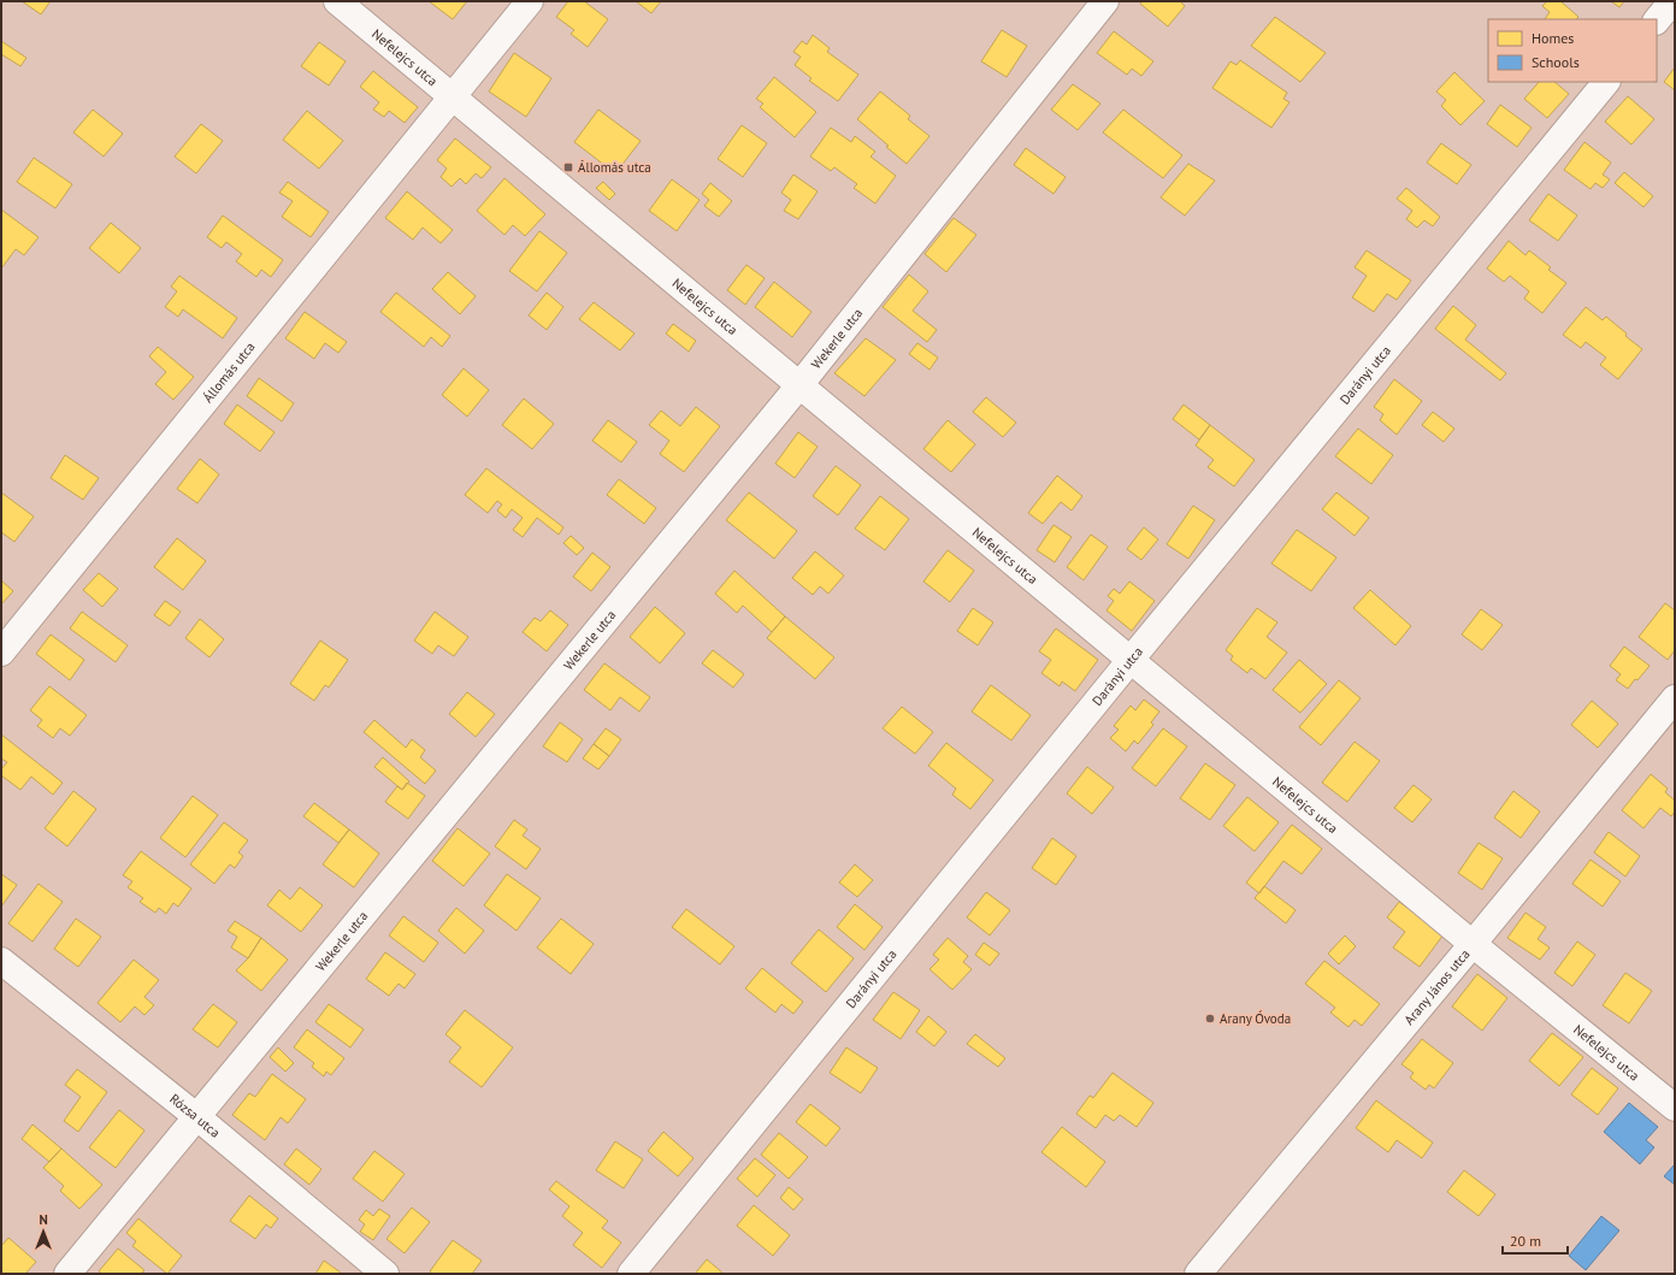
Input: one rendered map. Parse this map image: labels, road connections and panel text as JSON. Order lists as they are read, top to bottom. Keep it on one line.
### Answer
{"streets":{"street":["Nefelejcs utca","Wekerle utca","Állomás utca","Darányi utca","Arany János utca","Rózsa utca"]},"crossings":[["Nefelejcs utca","Wekerle utca"],["Nefelejcs utca","Állomás utca"],["Nefelejcs utca","Darányi utca"],["Nefelejcs utca","Arany János utca"],["Wekerle utca","Rózsa utca"]],"places":{"transit":["Állomás utca"],"other":["Arany Óvoda"]},"legend":["Homes","Schools"],"scale_bar":"20 m","north":"top"}
